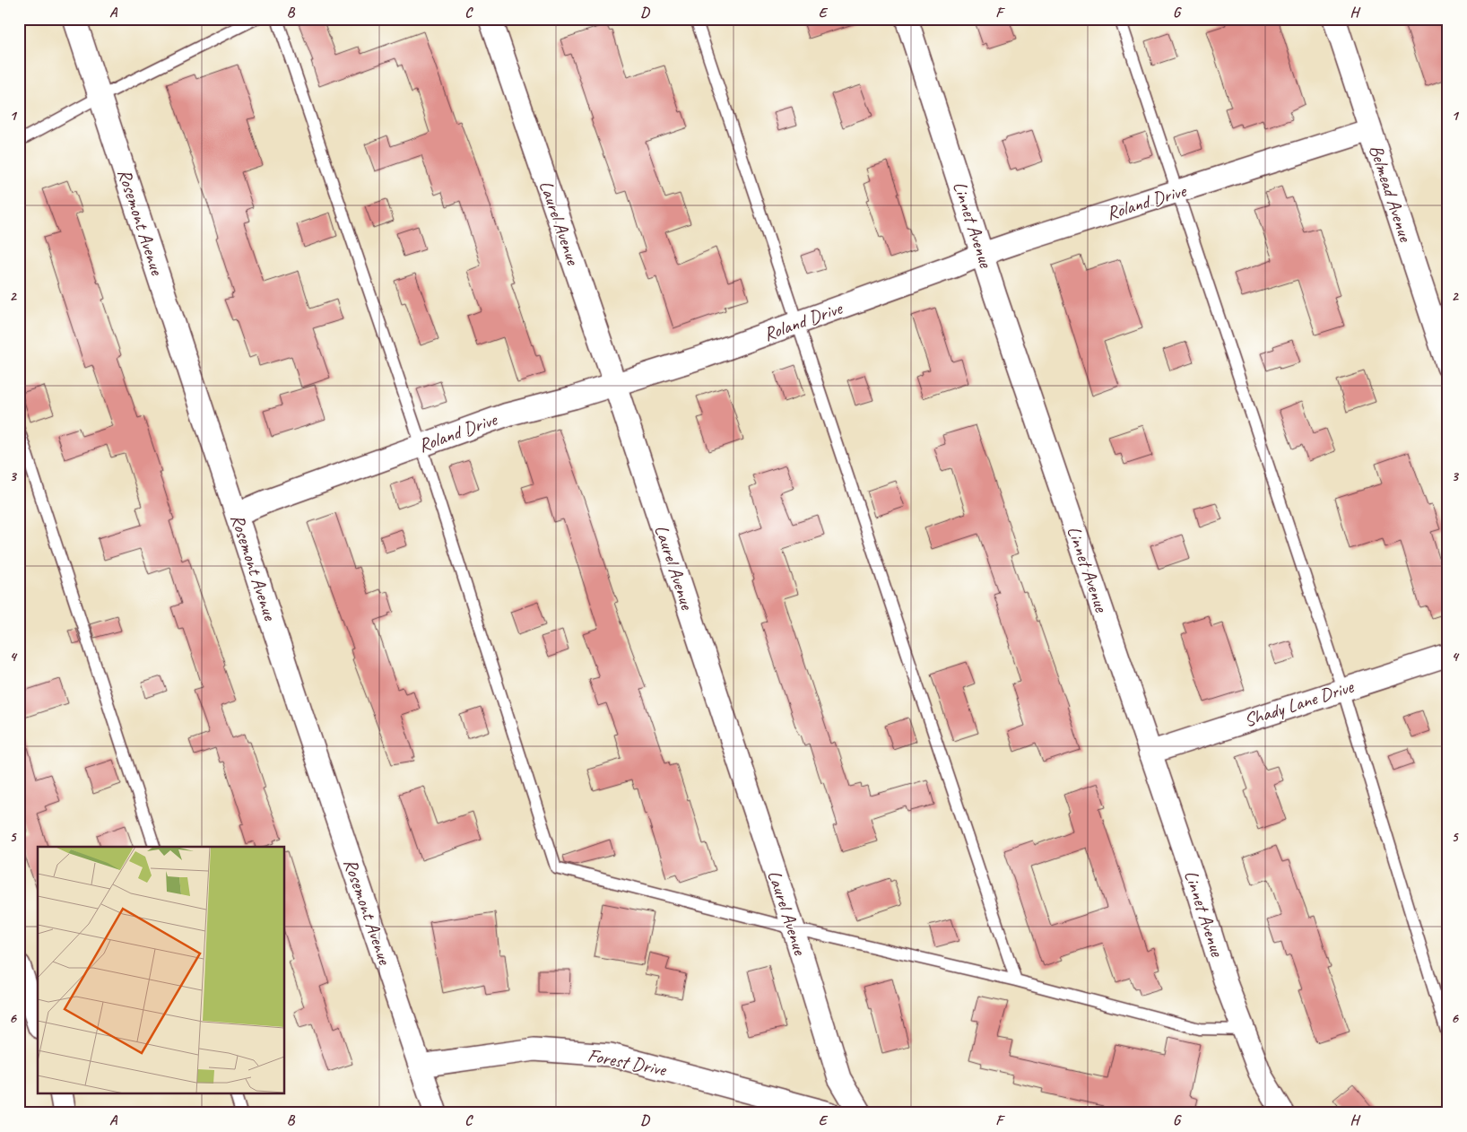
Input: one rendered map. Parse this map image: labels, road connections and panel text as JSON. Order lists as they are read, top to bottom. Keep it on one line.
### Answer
{"streets":{"street":["Belmead Avenue","Roland Drive","Rosemont Avenue","Laurel Avenue","Linnet Avenue","Shady Lane Drive","Forest Drive"]},"crossings":[["Belmead Avenue","Roland Drive"],["Roland Drive","Rosemont Avenue"],["Roland Drive","Laurel Avenue"],["Roland Drive","Linnet Avenue"],["Rosemont Avenue","Forest Drive"],["Linnet Avenue","Shady Lane Drive"]],"grid":{"columns":["A","B","C","D","E","F","G","H"],"rows":["1","2","3","4","5","6"]}}
